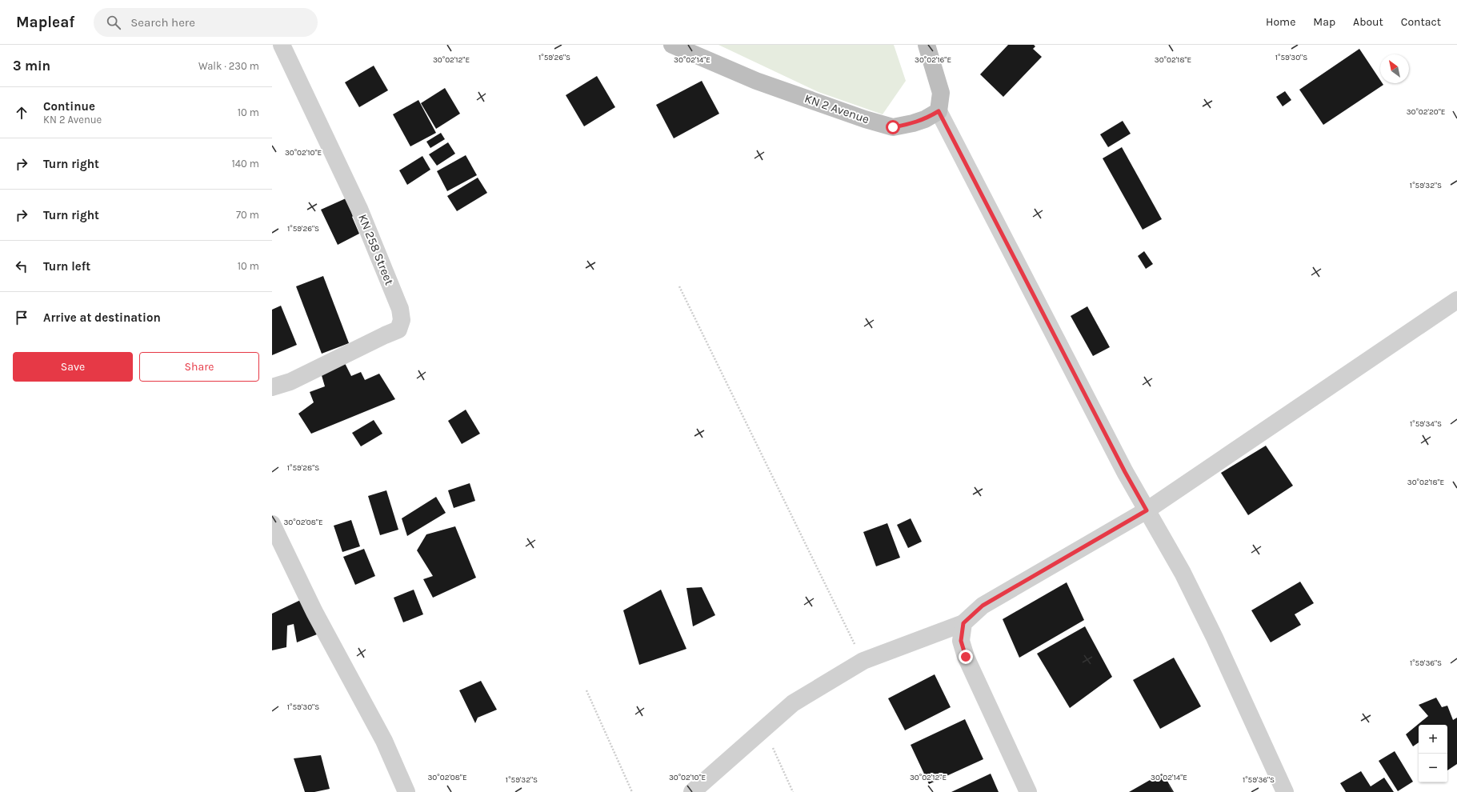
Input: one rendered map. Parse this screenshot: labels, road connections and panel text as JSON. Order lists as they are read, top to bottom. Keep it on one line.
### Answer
{"streets":{"main road":["KN 2 Avenue"],"street":["KN 258 Street"]},"north":"top left","page":{"header":"Mapleaf","search":"Search here","nav":["Home","Map","About","Contact"],"heading":["3 min","Walk · 230 m"],"list":[["Continue","KN 2 Avenue","10 m"],["Turn right","140 m"],["Turn right","70 m"],["Turn left","10 m"],"Arrive at destination"],"buttons":["Save","Share"],"map_buttons":["+","−"]},"coordinates":["1°59'26\"S","1°59'30\"S","30°02'12\"E","30°02'14\"E","30°02'16\"E","30°02'18\"E","30°02'20\"E","30°02'10\"E","1°59'32\"S","1°59'34\"S","1°59'28\"S","30°02'08\"E","1°59'36\"S"]}
